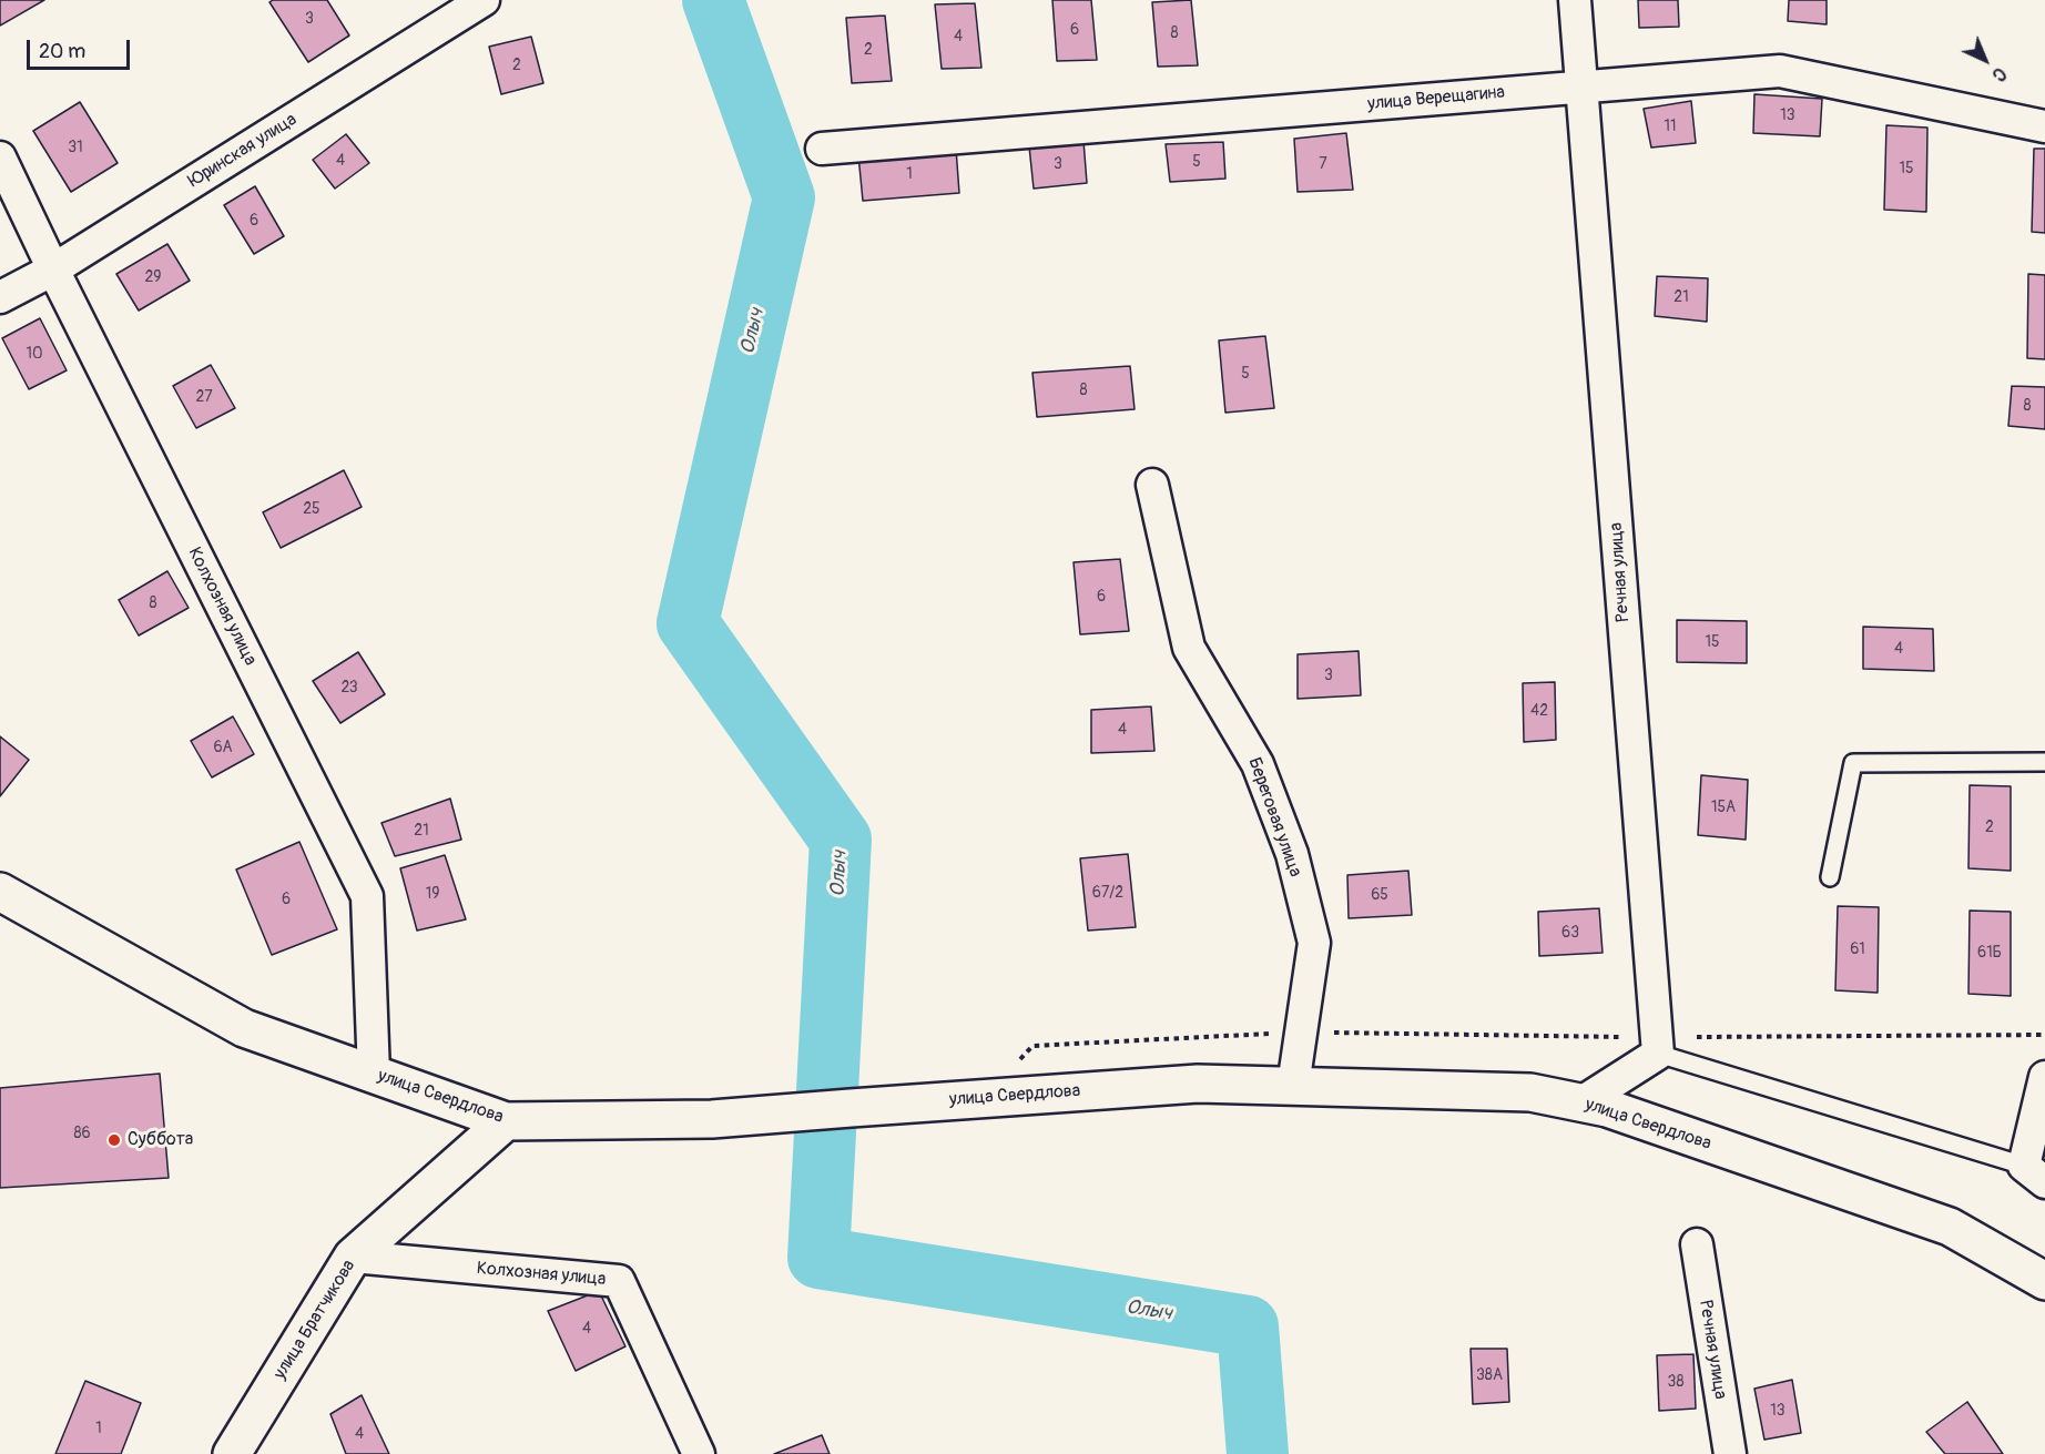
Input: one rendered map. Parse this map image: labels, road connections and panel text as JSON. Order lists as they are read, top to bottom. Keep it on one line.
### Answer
{"streets":{"main road":["улица Свердлова","улица Братчикова"],"street":["улица Верещагина","Юринская улица","Речная улица","Колхозная улица","Береговая улица"]},"crossings":[["улица Верещагина","Речная улица"],["Юринская улица","Колхозная улица"],["Колхозная улица","улица Свердлова"],["Колхозная улица","улица Братчикова"],["Береговая улица","улица Свердлова"],["улица Свердлова","улица Братчикова"]],"water":["Олыч"],"places":["Суббота"],"house_numbers":["3","6","8","4","2","2","13","11","31","4","5","3","7","15","1","6","29","21","10","5","8","27","8","25","6","8","15","4","3","23","42","4","6А","15А","2","21","67/2","19","65","6","63","61","61Б","86","4","38А","38","13","1","4"],"scale_bar":"20 m","north":"bottom right"}
